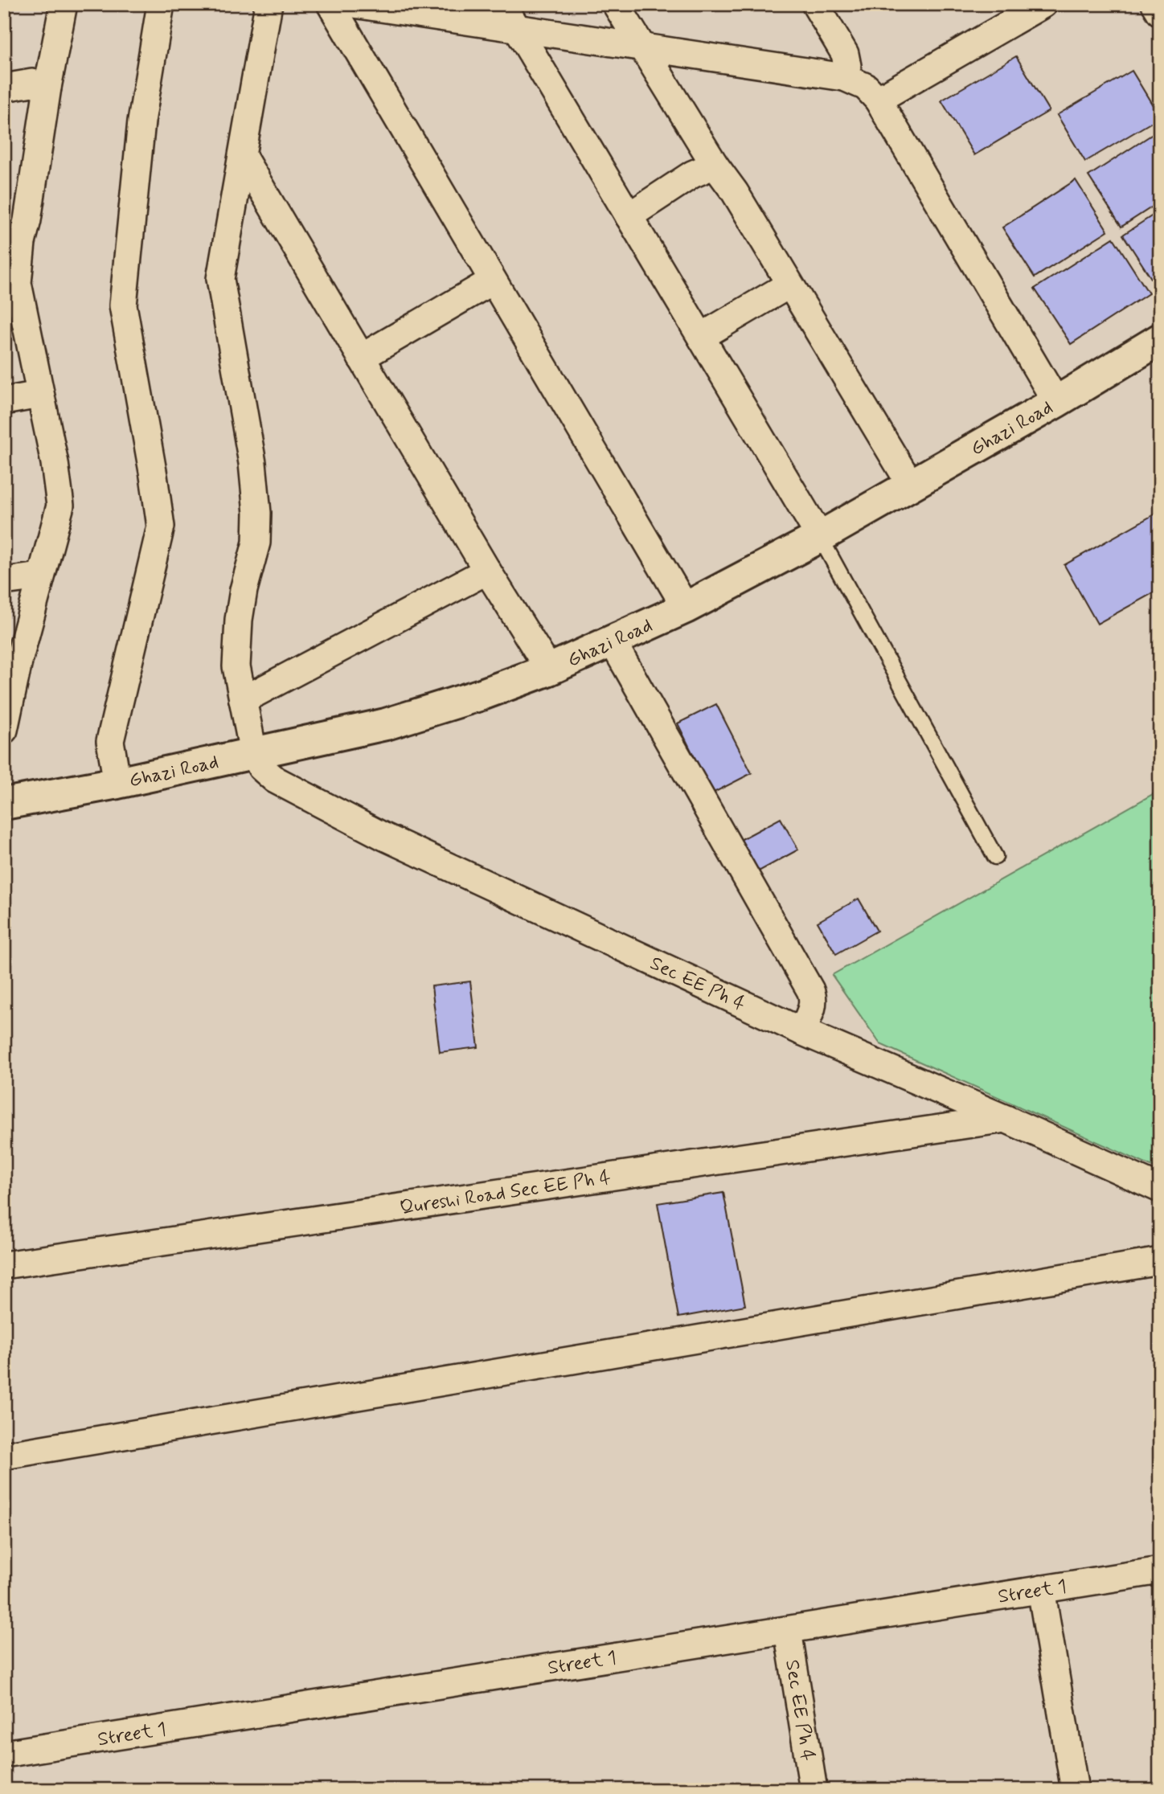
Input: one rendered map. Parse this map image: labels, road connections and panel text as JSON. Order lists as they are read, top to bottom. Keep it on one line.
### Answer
{"streets":{"main road":["Ghazi Road"],"street":["Sec EE Ph 4","Qureshi Road Sec EE Ph 4","Street 1"]},"crossings":[["Ghazi Road","Sec EE Ph 4"],["Sec EE Ph 4","Qureshi Road Sec EE Ph 4"],["Sec EE Ph 4","Street 1"]]}
